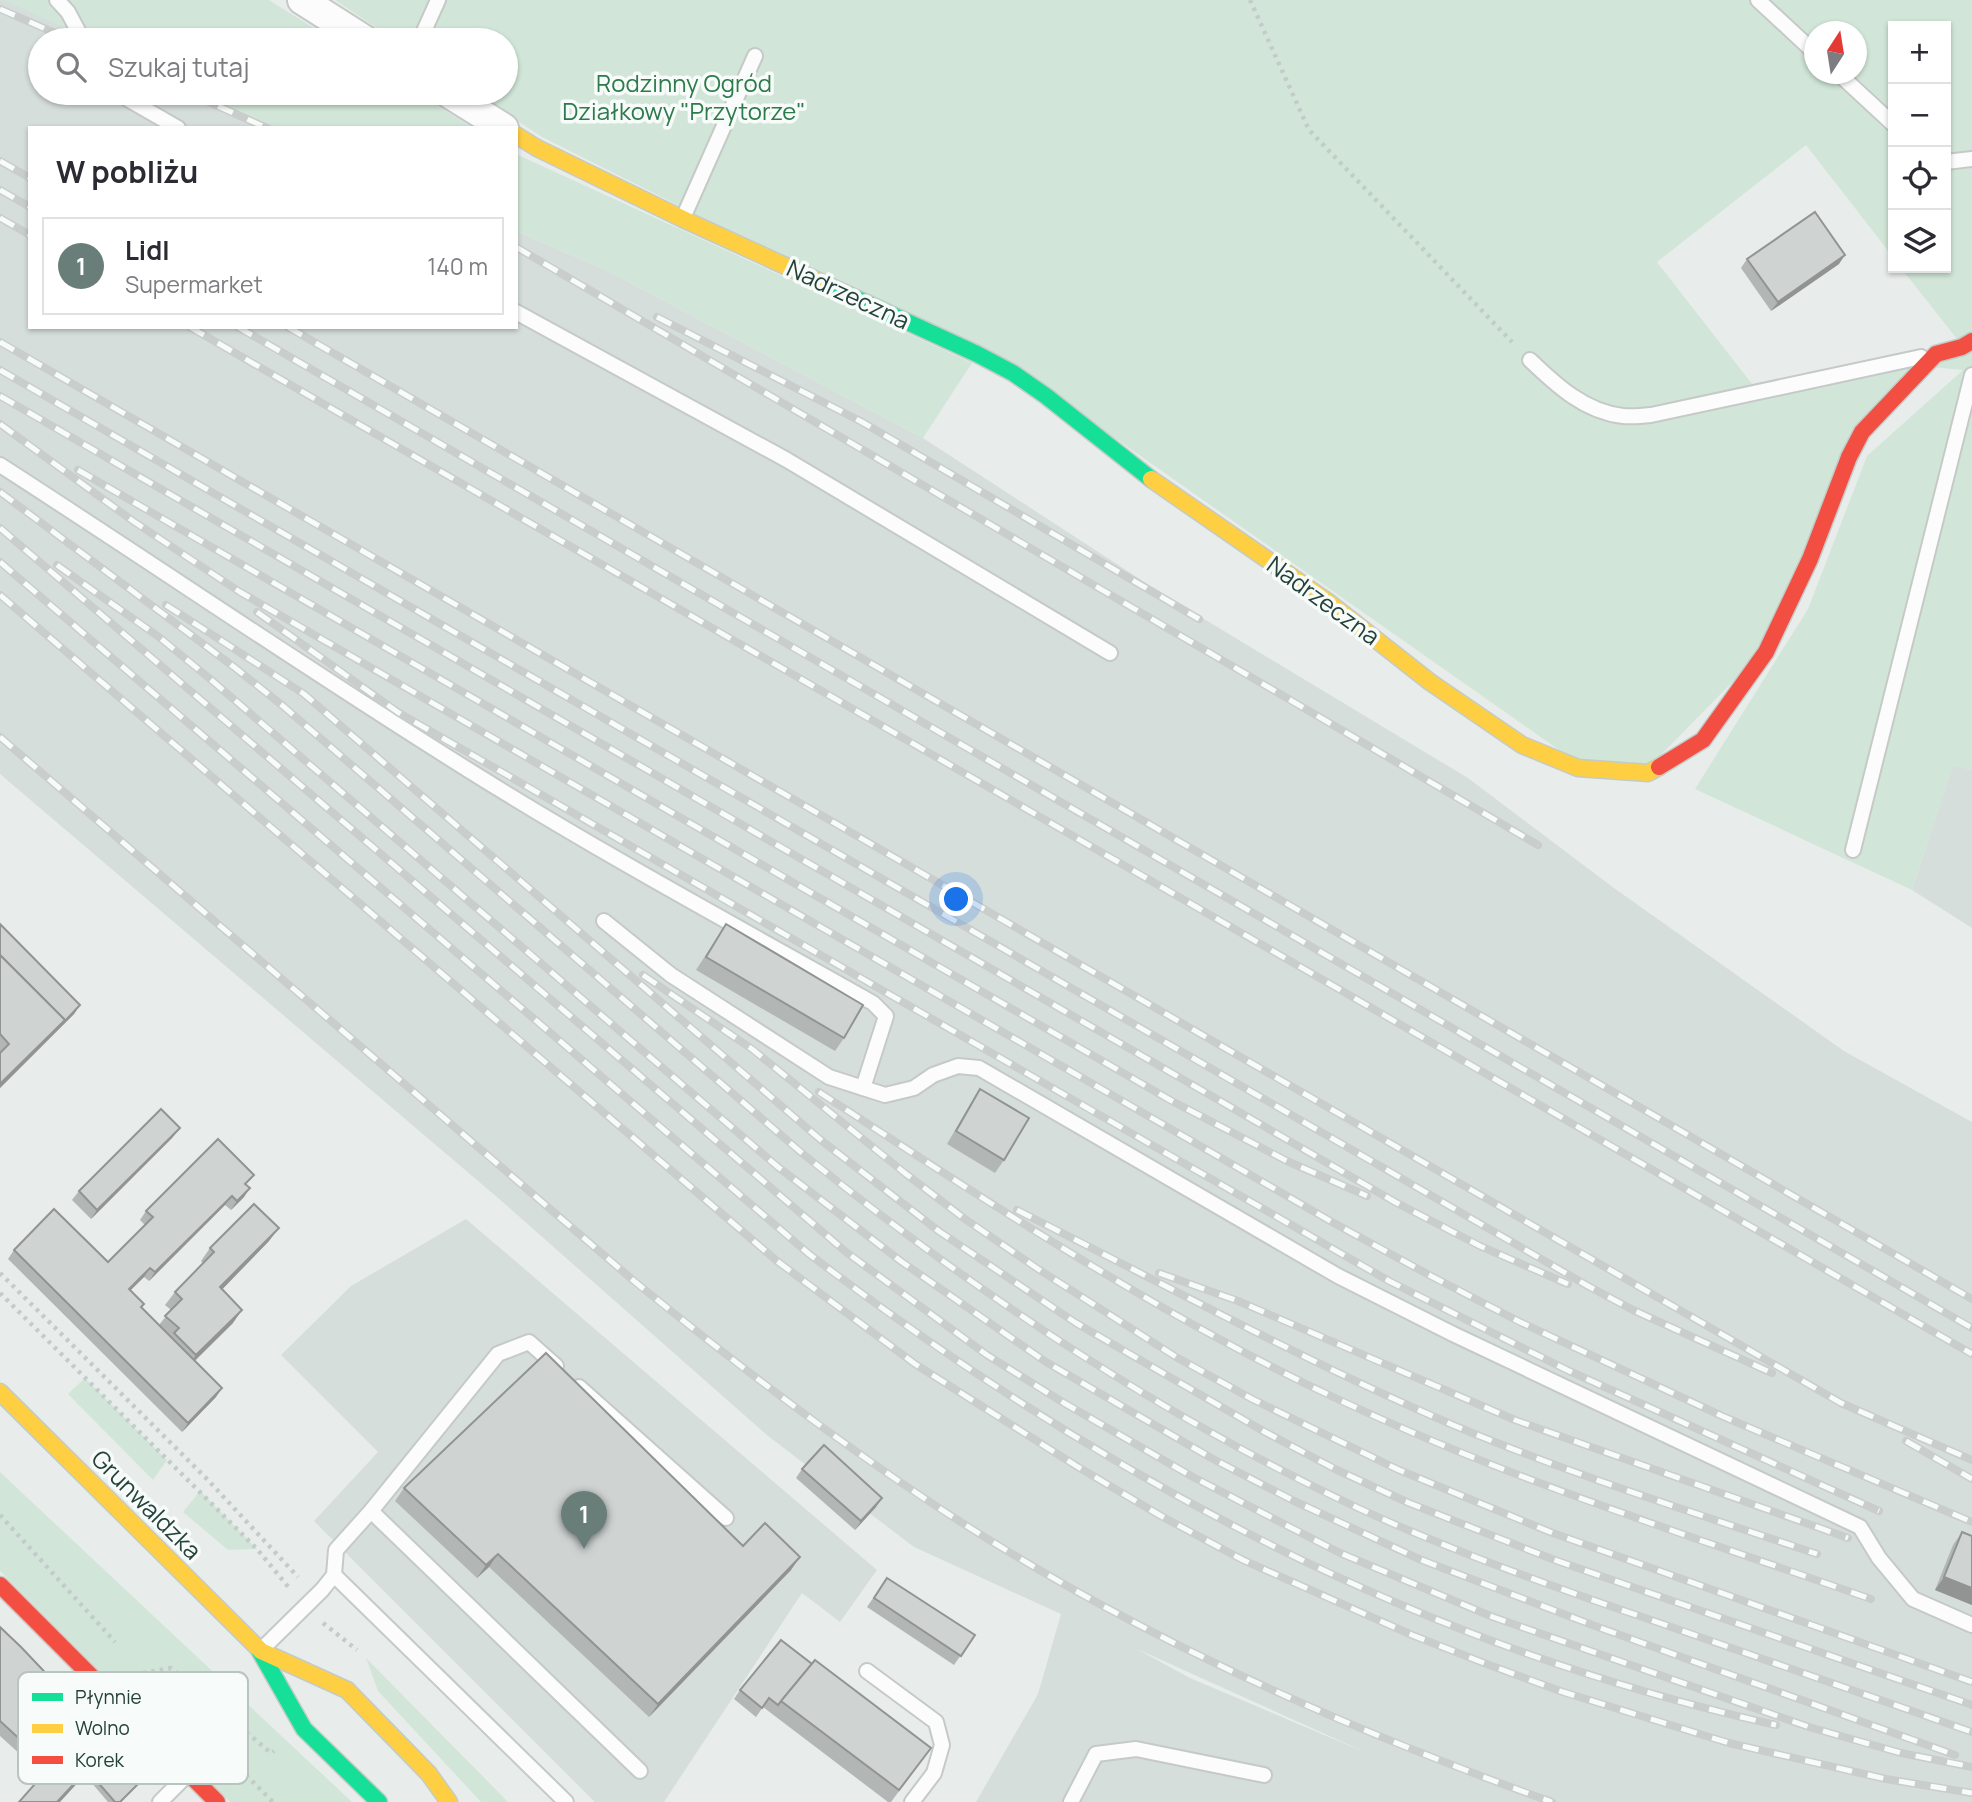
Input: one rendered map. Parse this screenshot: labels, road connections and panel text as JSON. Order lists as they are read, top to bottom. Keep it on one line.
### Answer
{"streets":{"street":["Nadrzeczna","Grunwaldzka"]},"parks":["Rodzinny Ogród Działkowy \"Przytorze\""],"legend":["Płynnie","Wolno","Korek"],"north":"top","page":{"map_buttons":["+","−"],"search":"Szukaj tutaj","heading":"W pobliżu","list":[{"mark":"1","name":"Lidl","note":"Supermarket","value":"140 m"}],"pins":"1"}}
